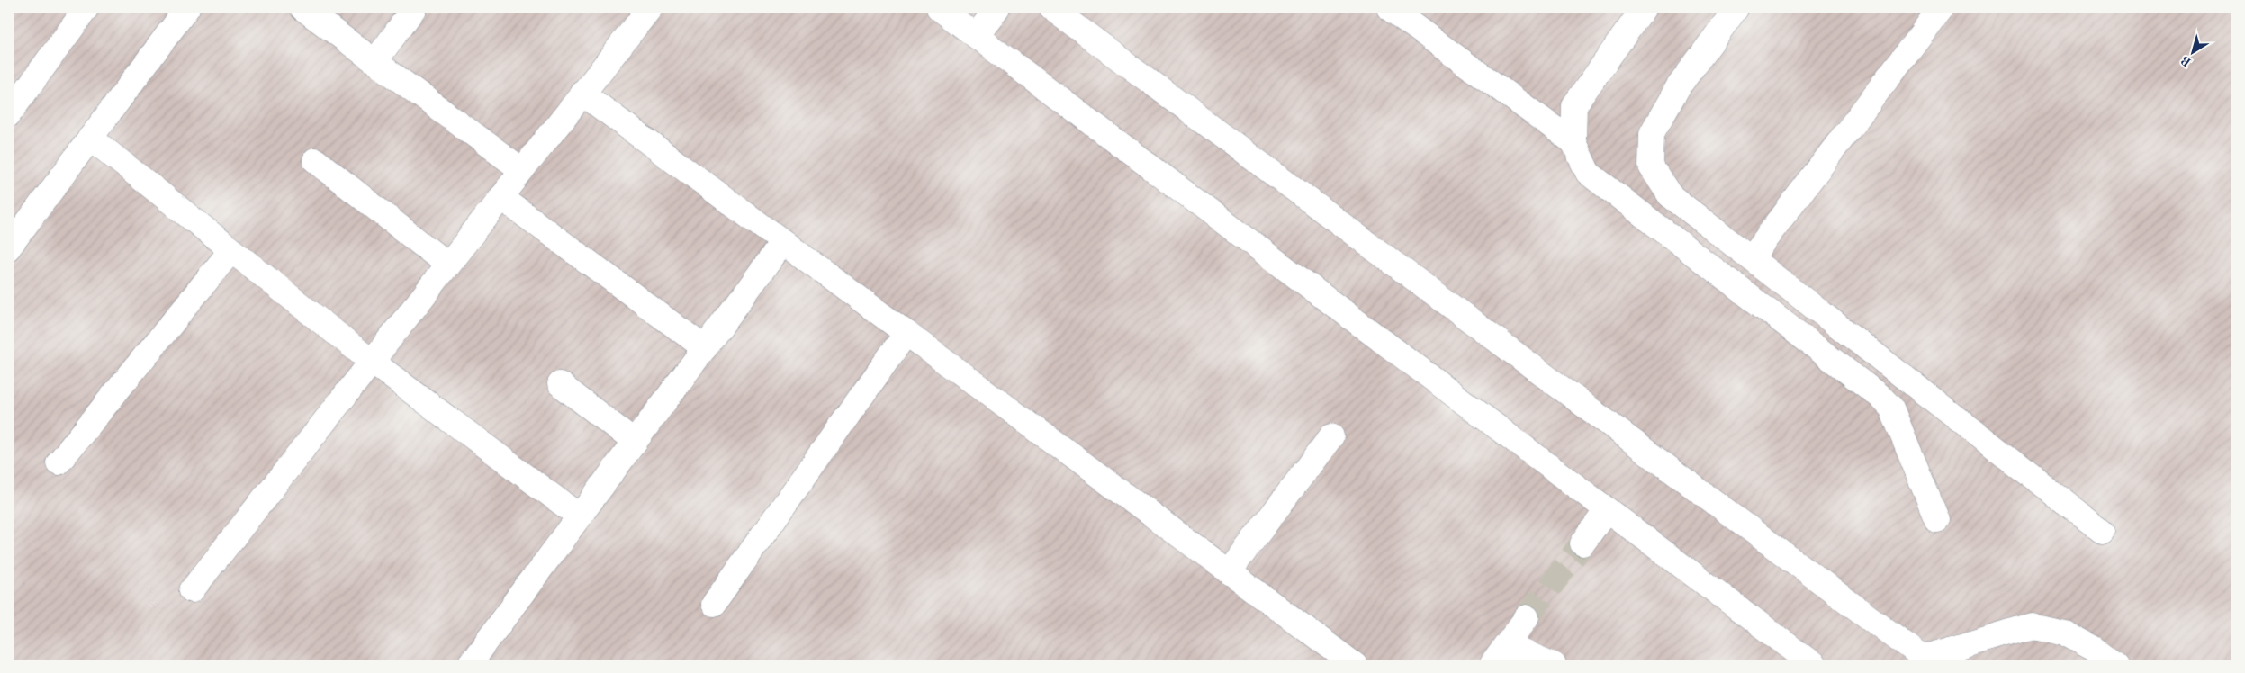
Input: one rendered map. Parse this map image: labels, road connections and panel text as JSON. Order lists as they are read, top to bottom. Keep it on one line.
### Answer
{"north":"bottom left"}
